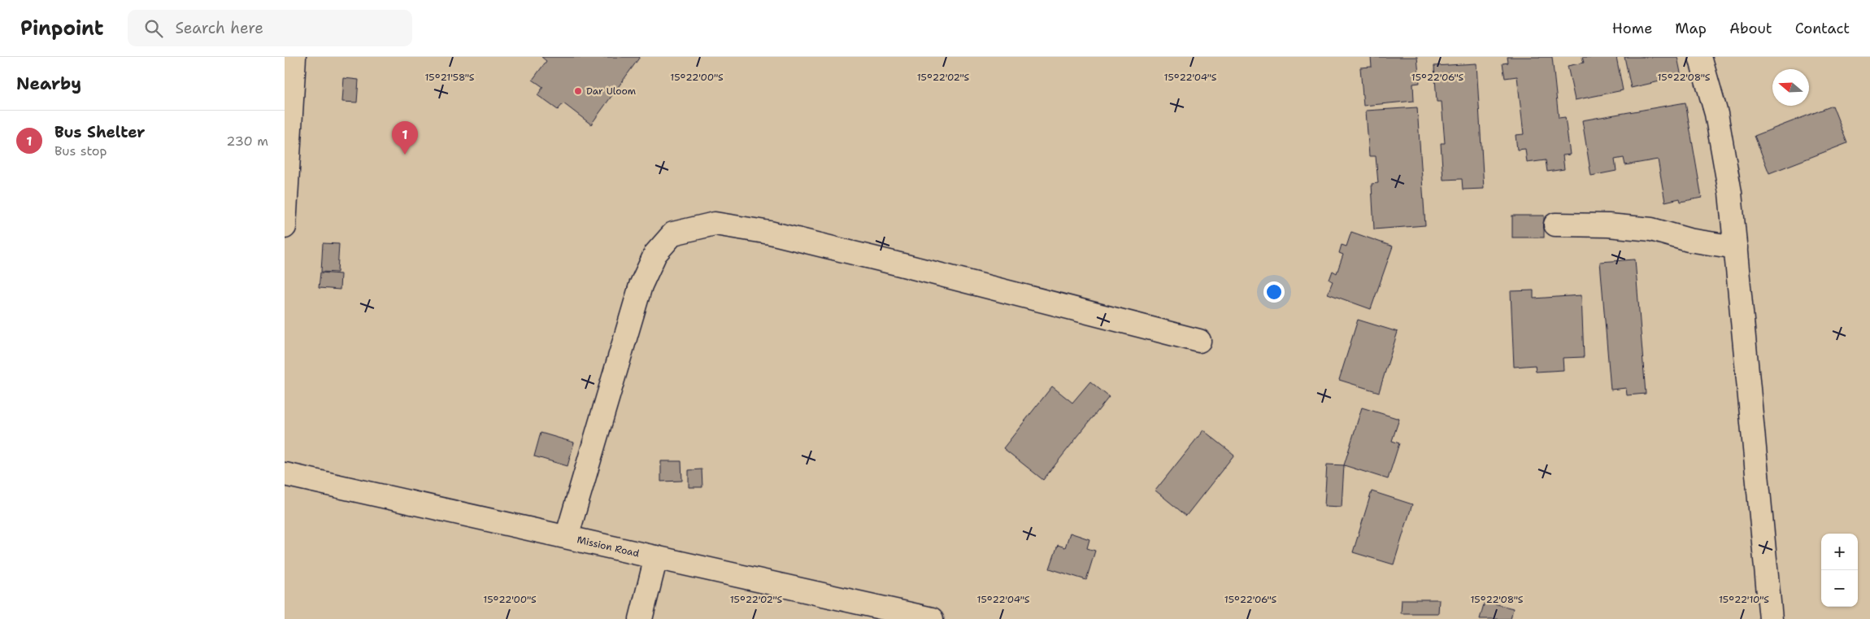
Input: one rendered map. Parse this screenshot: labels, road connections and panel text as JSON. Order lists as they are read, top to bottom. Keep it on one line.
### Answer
{"streets":{"main road":["Mission Road"]},"places":["Dar Uloom"],"north":"left","page":{"header":"Pinpoint","search":"Search here","nav":["Home","Map","About","Contact"],"heading":"Nearby","list":[{"mark":"1","name":"Bus Shelter","note":"Bus stop","value":"230 m"}],"pins":"1","map_buttons":["+","−"]},"coordinates":["15°21'58\"S","15°22'00\"S","15°22'02\"S","15°22'04\"S","15°22'06\"S","15°22'08\"S","15°22'10\"S"]}
